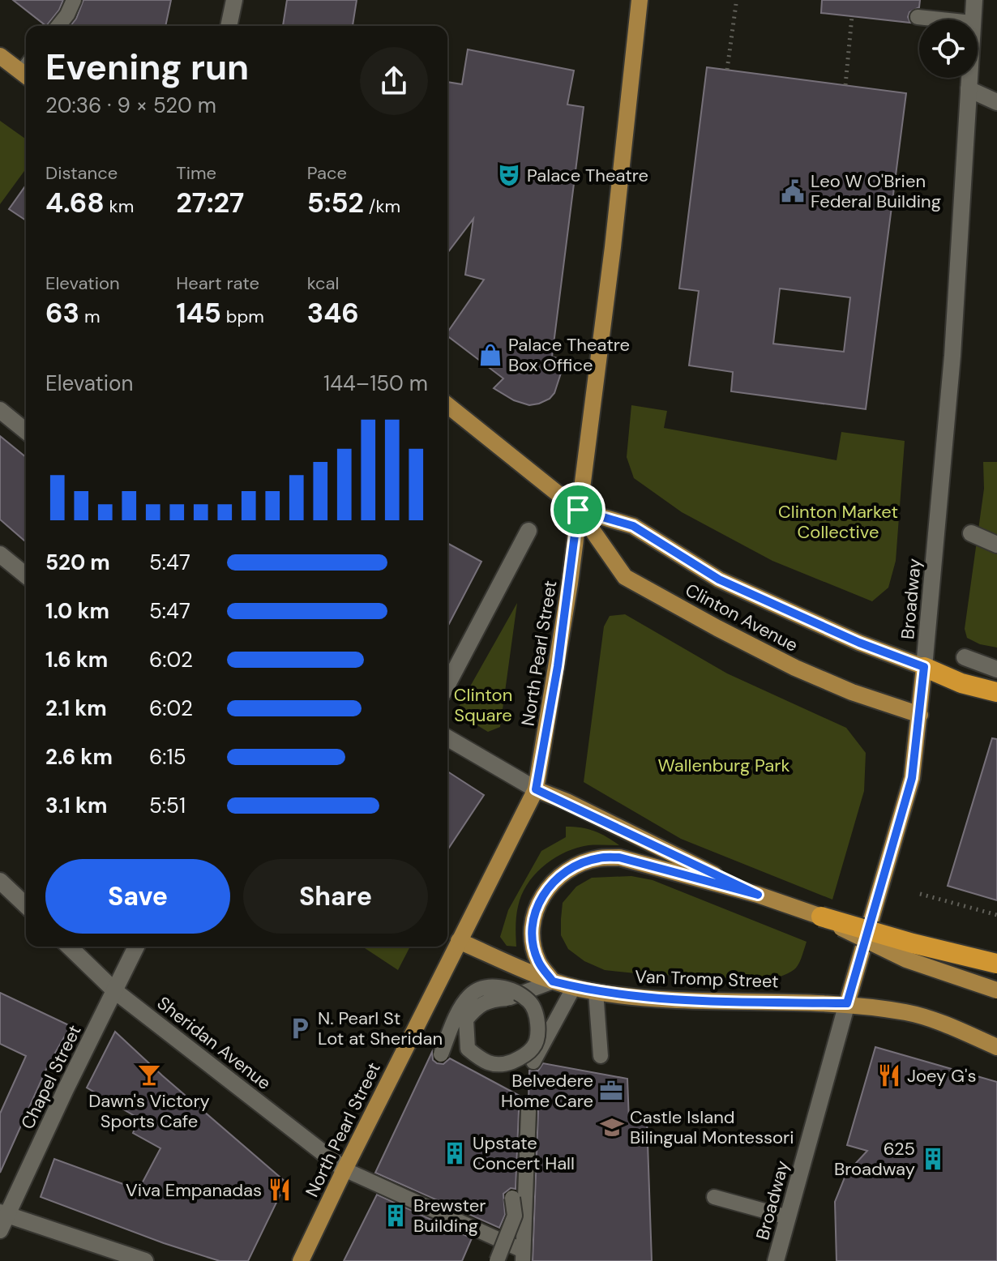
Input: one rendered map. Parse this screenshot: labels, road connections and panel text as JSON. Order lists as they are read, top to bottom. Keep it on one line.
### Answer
{"streets":{"main road":["Broadway","Clinton Avenue","North Pearl Street","Van Tromp Street"],"street":["Sheridan Avenue","Chapel Street"]},"crossings":[["Broadway","Clinton Avenue"],["Broadway","Van Tromp Street"],["Clinton Avenue","North Pearl Street"],["North Pearl Street","Van Tromp Street"],["North Pearl Street","Sheridan Avenue"],["Sheridan Avenue","Chapel Street"]],"parks":["Clinton Market Collective","Clinton Square","Wallenburg Park"],"places":{"theatre":["Palace Theatre"],"public building":["Leo W O'Brien Federal Building"],"shop":["Palace Theatre Box Office"],"parking":["N. Pearl St Lot at Sheridan"],"bar":["Dawn's Victory Sports Cafe"],"restaurant":["Joey G's","Viva Empanadas"],"office":["Belvedere Home Care"],"school or university":["Castle Island Bilingual Montessori"],"building":["Upstate Concert Hall","625 Broadway","Brewster Building"]},"page":{"heading":["Evening run","20:36 · 9 × 520 m"],"stats":[["Distance","4.68 km"],["Time","27:27"],["Pace","5:52 /km"],["Elevation","63 m"],["Heart rate","145 bpm"],["kcal","346"]],"chart":["Elevation","144–150 m"],"list":[{"name":"520 m","note":"5:47"},{"name":"1.0 km","note":"5:47"},{"name":"1.6 km","note":"6:02"},{"name":"2.1 km","note":"6:02"},{"name":"2.6 km","note":"6:15"},{"name":"3.1 km","note":"5:51"}],"buttons":["Save","Share"]}}
